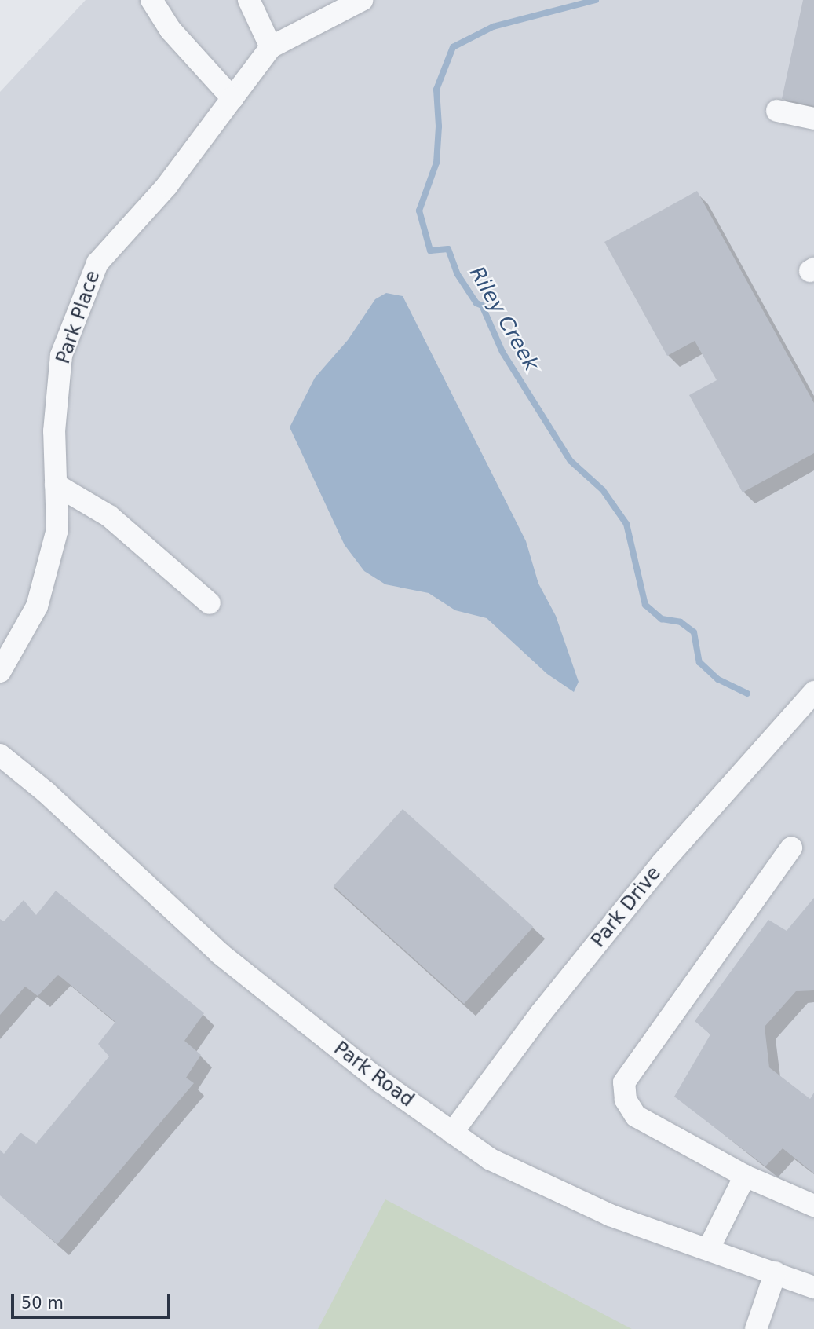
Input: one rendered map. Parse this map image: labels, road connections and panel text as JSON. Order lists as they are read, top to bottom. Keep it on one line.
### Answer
{"streets":{"street":["Park Place","Park Drive","Park Road"]},"crossings":[["Park Drive","Park Road"]],"water":["Riley Creek"],"scale_bar":"50 m"}
